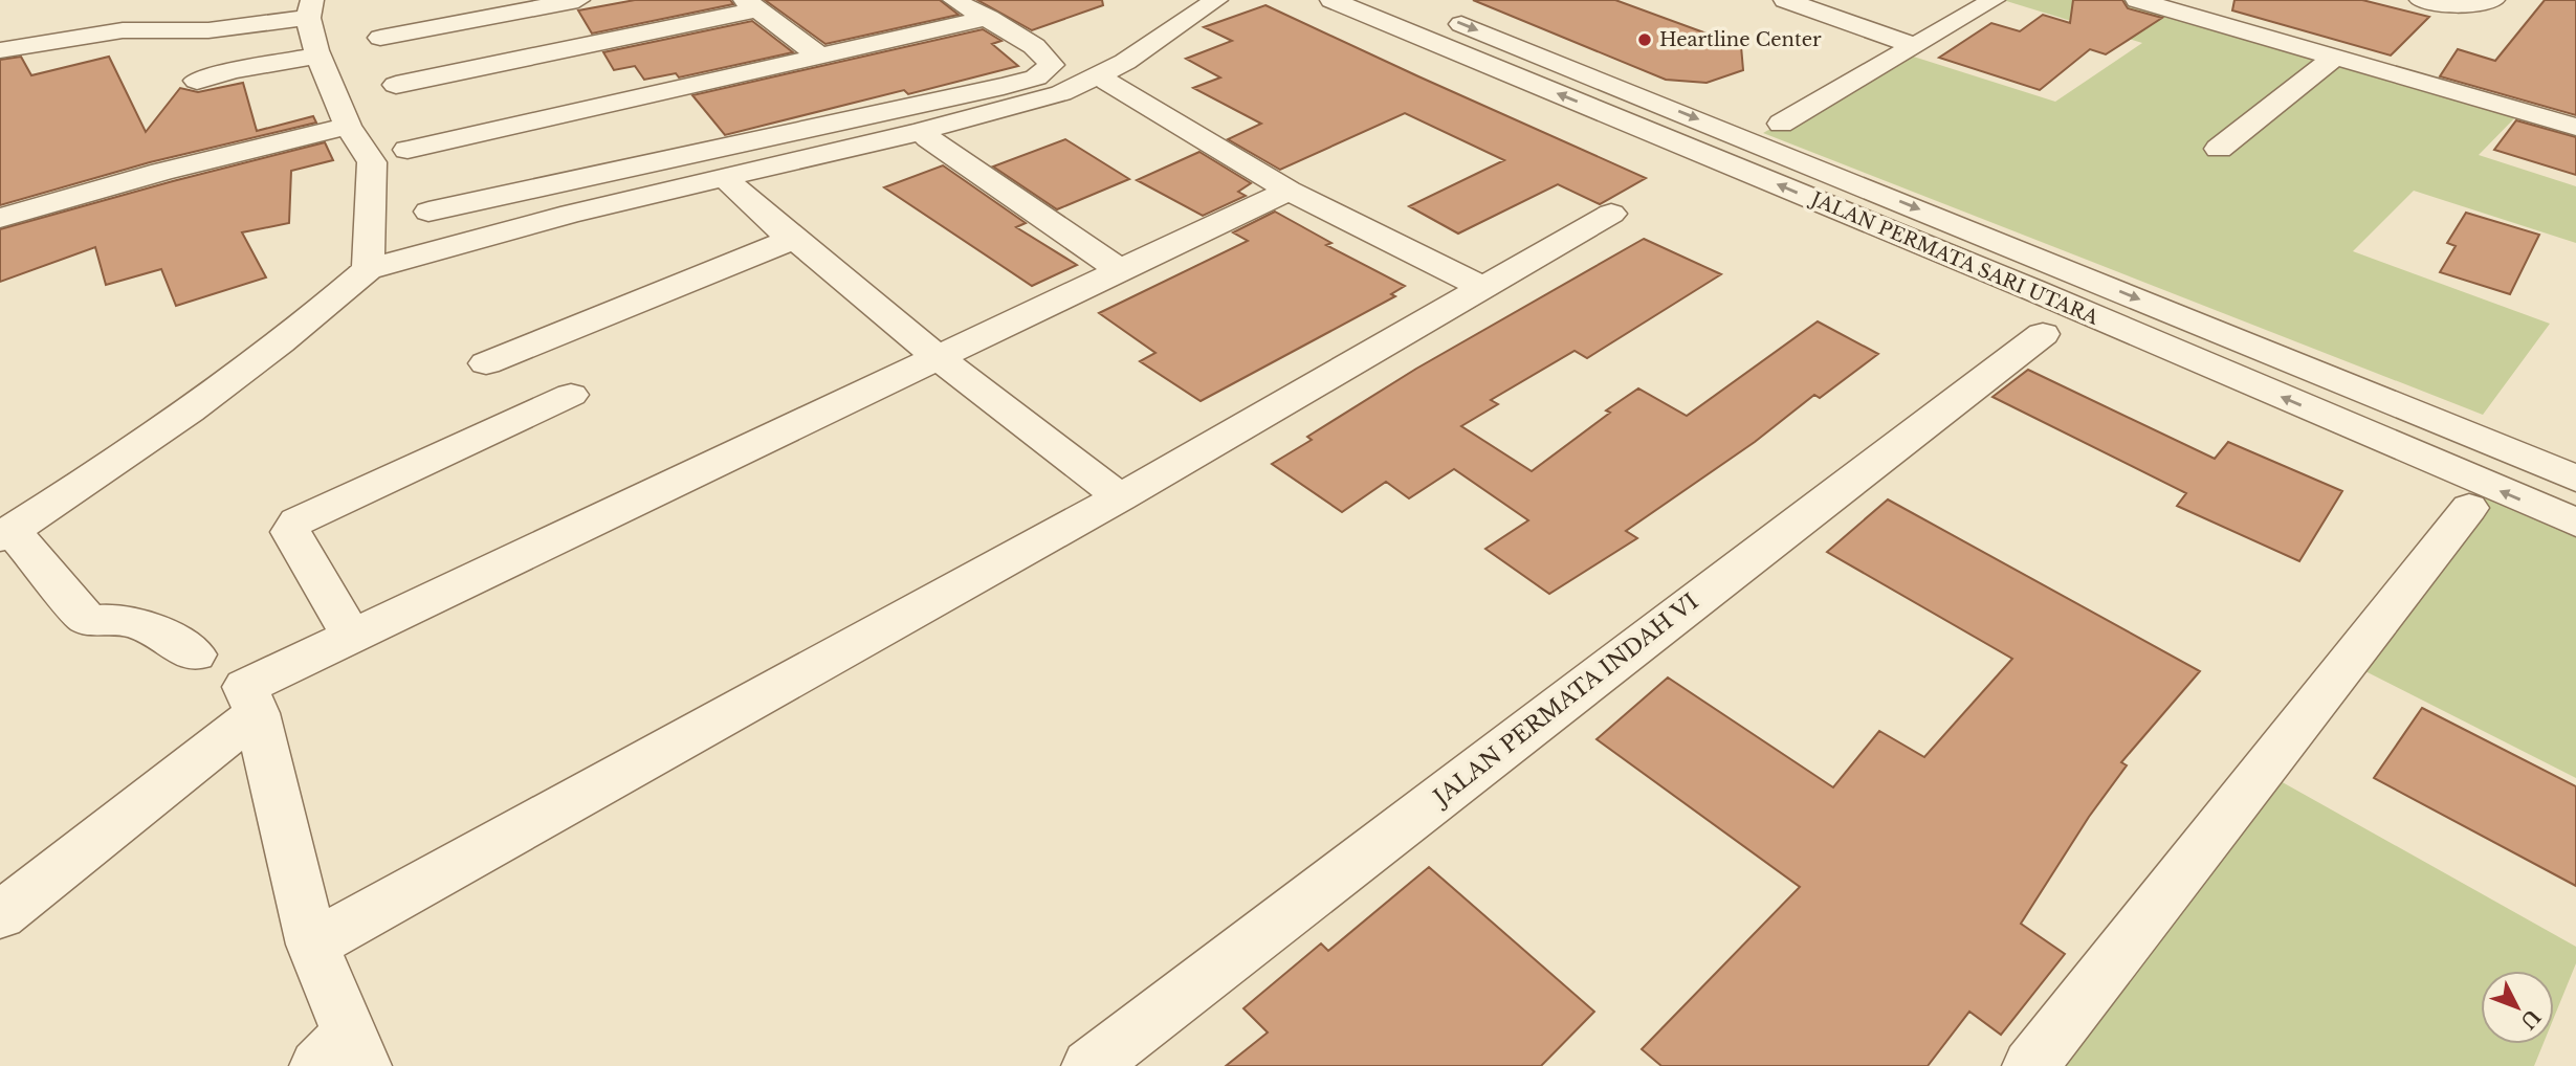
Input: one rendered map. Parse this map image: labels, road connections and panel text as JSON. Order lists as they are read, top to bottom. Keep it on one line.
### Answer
{"streets":{"street":["JALAN PERMATA SARI UTARA","JALAN PERMATA INDAH VI"]},"places":["Heartline Center"],"north":"bottom right"}
